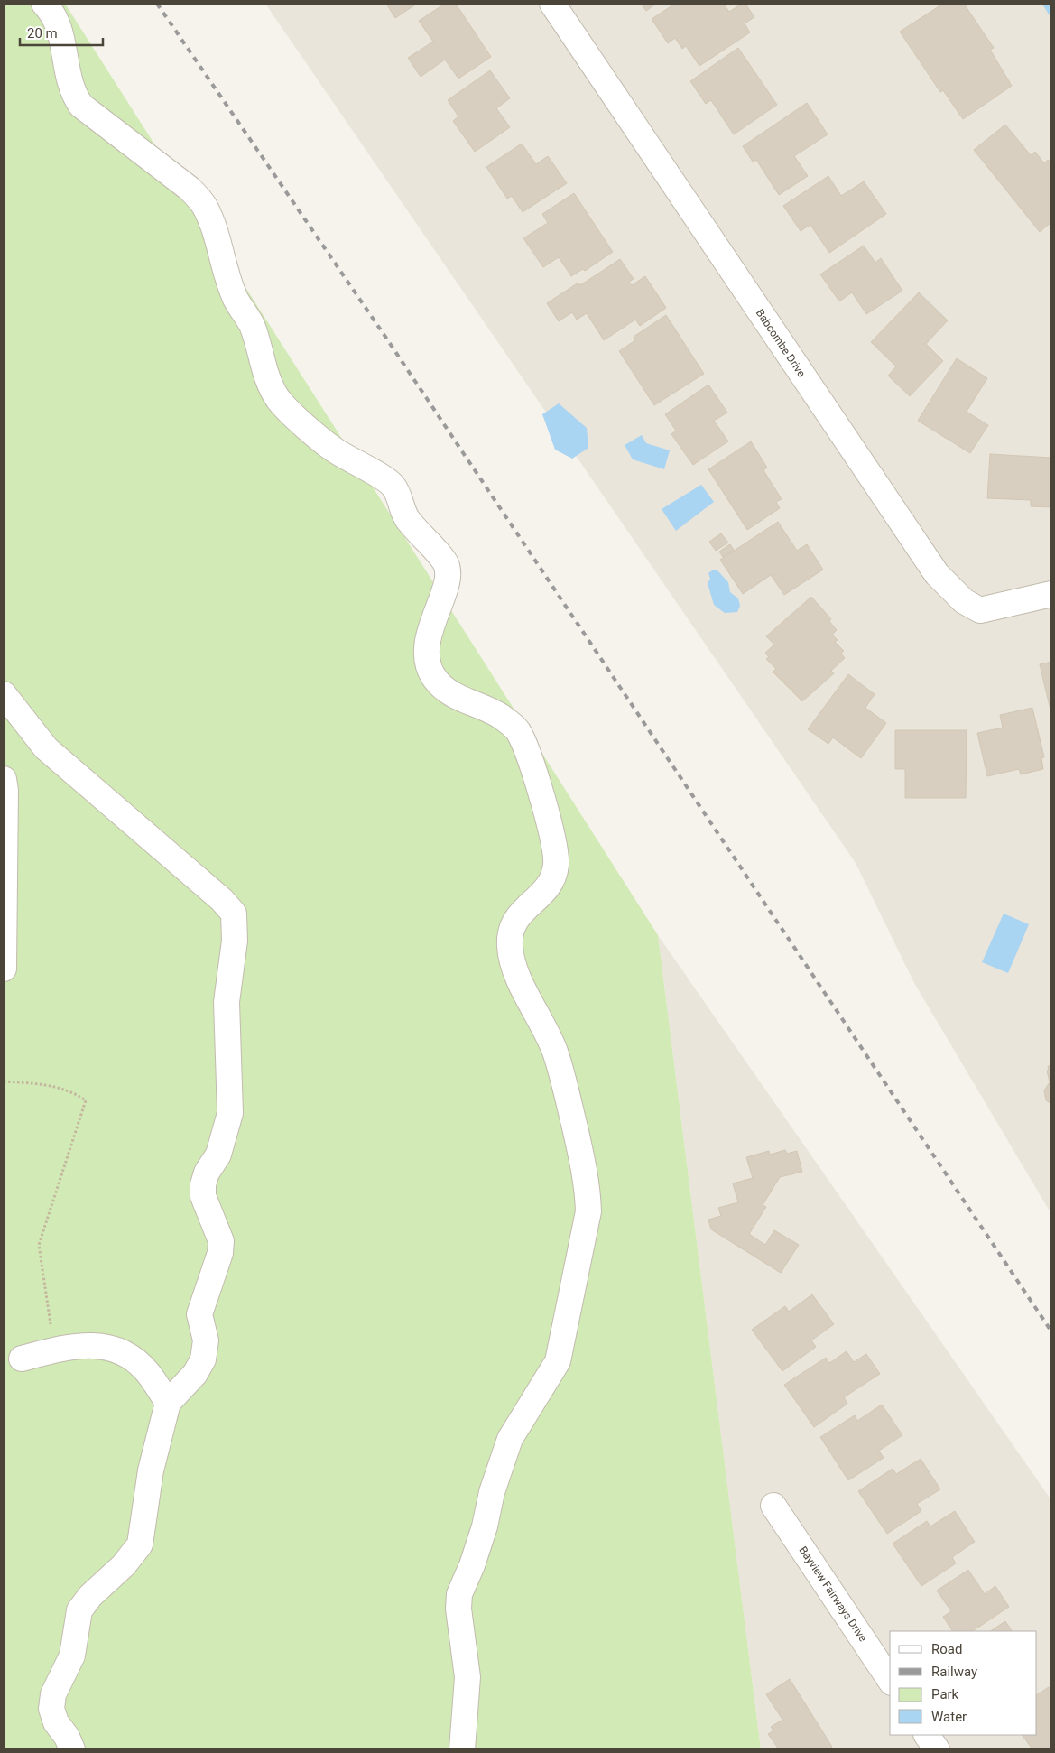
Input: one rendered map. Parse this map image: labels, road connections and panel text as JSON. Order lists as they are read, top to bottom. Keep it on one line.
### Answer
{"streets":{"street":["Babcombe Drive","Bayview Fairways Drive"]},"legend":["Road","Railway","Park","Water"],"scale_bar":"20 m"}
